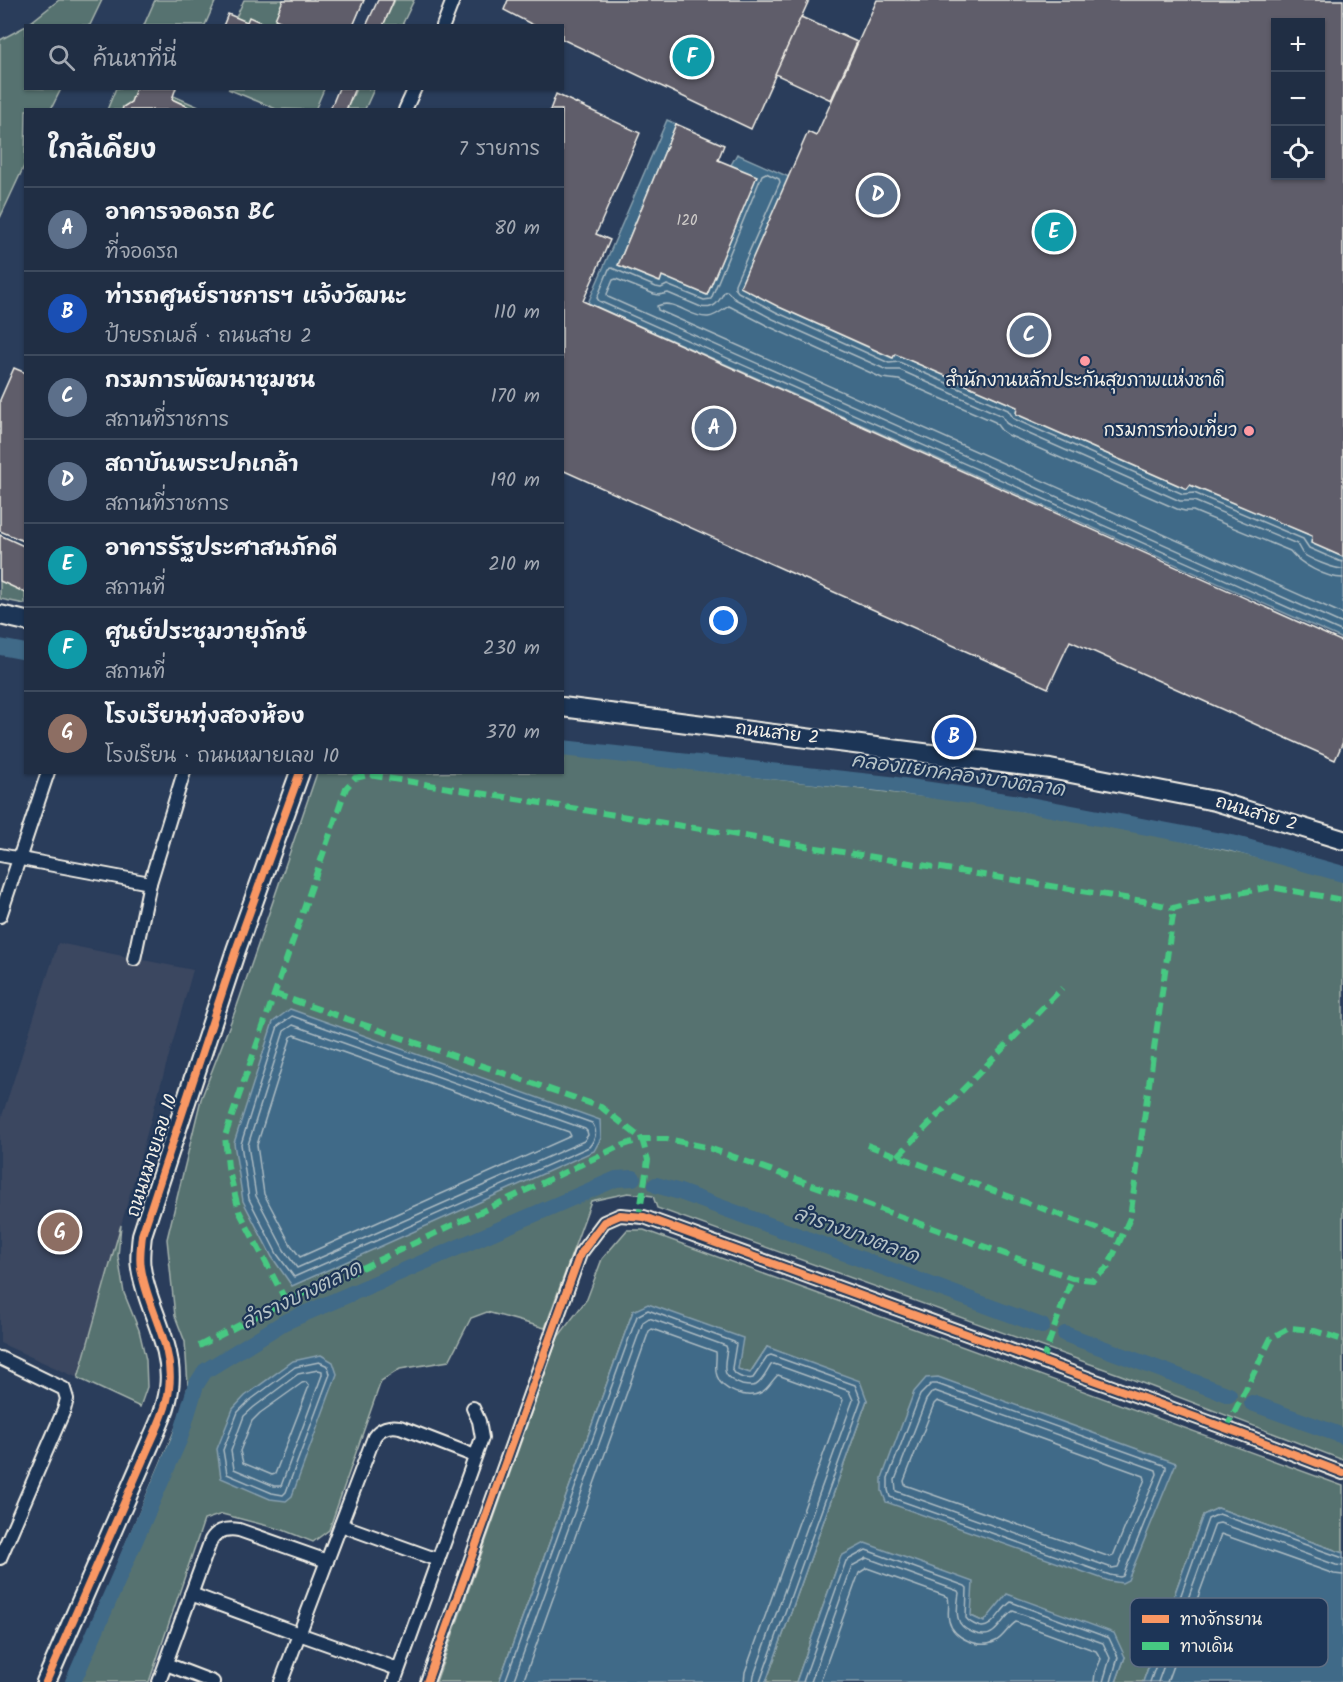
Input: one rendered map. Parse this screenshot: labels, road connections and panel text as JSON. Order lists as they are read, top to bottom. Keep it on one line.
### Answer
{"streets":{"street":["ถนนสาย 2","ถนนหมายเลข 10"]},"water":["คลองแยกคลองบางตลาด","ลำรางบางตลาด"],"places":["สำนักงานหลักประกันสุขภาพแห่งชาติ","กรมการท่องเที่ยว"],"house_numbers":["120"],"legend":["ทางจักรยาน","ทางเดิน"],"page":{"map_buttons":["+","−"],"search":"ค้นหาที่นี่","pins":["F","D","E","C","A","B","G"],"heading":["ใกล้เคียง","7 รายการ"],"list":[{"mark":"A","name":"อาคารจอดรถ BC","note":"ที่จอดรถ","value":"80 m"},{"mark":"B","name":"ท่ารถศูนย์ราชการฯ แจ้งวัฒนะ","note":"ป้ายรถเมล์ · ถนนสาย 2","value":"110 m"},{"mark":"C","name":"กรมการพัฒนาชุมชน","note":"สถานที่ราชการ","value":"170 m"},{"mark":"D","name":"สถาบันพระปกเกล้า","note":"สถานที่ราชการ","value":"190 m"},{"mark":"E","name":"อาคารรัฐประศาสนภักดี","note":"สถานที่","value":"210 m"},{"mark":"F","name":"ศูนย์ประชุมวายุภักษ์","note":"สถานที่","value":"230 m"},{"mark":"G","name":"โรงเรียนทุ่งสองห้อง","note":"โรงเรียน · ถนนหมายเลข 10","value":"370 m"}]}}
